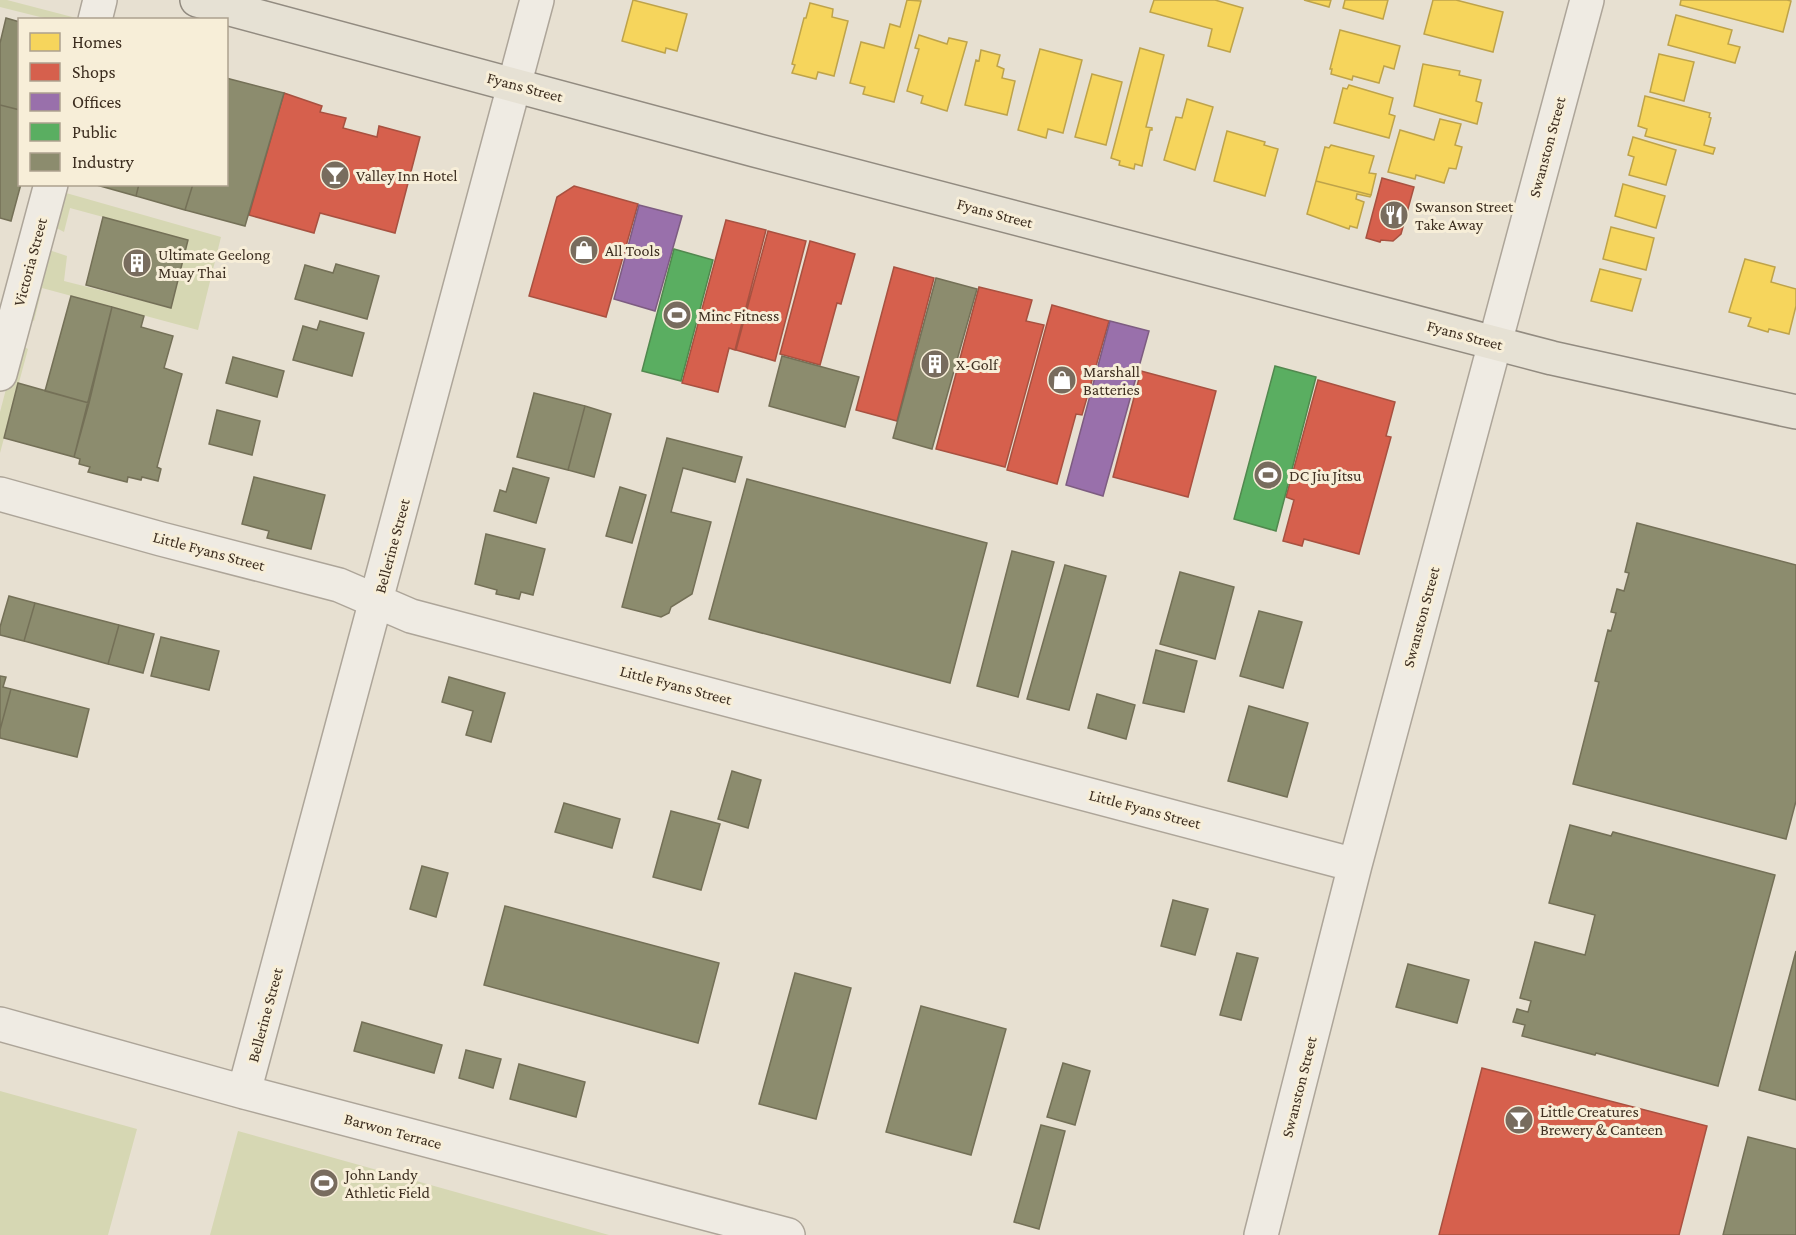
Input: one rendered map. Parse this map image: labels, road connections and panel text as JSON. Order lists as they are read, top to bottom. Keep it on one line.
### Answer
{"streets":{"main road":["Fyans Street"],"street":["Swanston Street","Victoria Street","Bellerine Street","Little Fyans Street","Barwon Terrace"]},"crossings":[["Fyans Street","Swanston Street"],["Fyans Street","Bellerine Street"],["Swanston Street","Little Fyans Street"],["Bellerine Street","Little Fyans Street"],["Bellerine Street","Barwon Terrace"]],"places":{"bar":["Valley Inn Hotel","Little Creatures Brewery & Canteen"],"restaurant":["Swanson Street Take Away"],"shop":["All Tools","Marshall Batteries"],"building":["Ultimate Geelong Muay Thai","X-Golf"],"sports":["Minc Fitness","DC Jiu Jitsu","John Landy Athletic Field"]},"legend":["Homes","Shops","Offices","Public","Industry"]}
